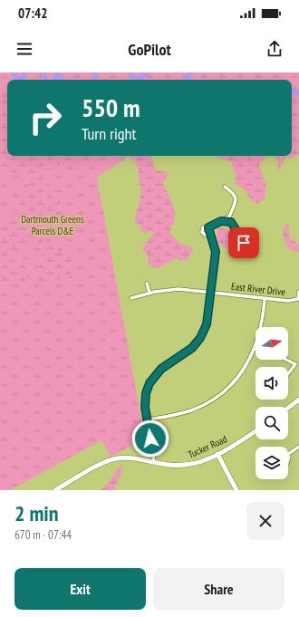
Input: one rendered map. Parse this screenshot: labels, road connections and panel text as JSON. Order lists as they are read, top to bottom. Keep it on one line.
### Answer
{"streets":{"main road":["Tucker Road"],"street":["East River Drive"]},"parks":["Dartmouth Greens Parcels D&E"],"north":"right","page":{"status":"07:42","header":"GoPilot","turn":["550 m","Turn right"],"heading":["2 min","670 m · 07:44"],"buttons":["Exit","Share"]}}
